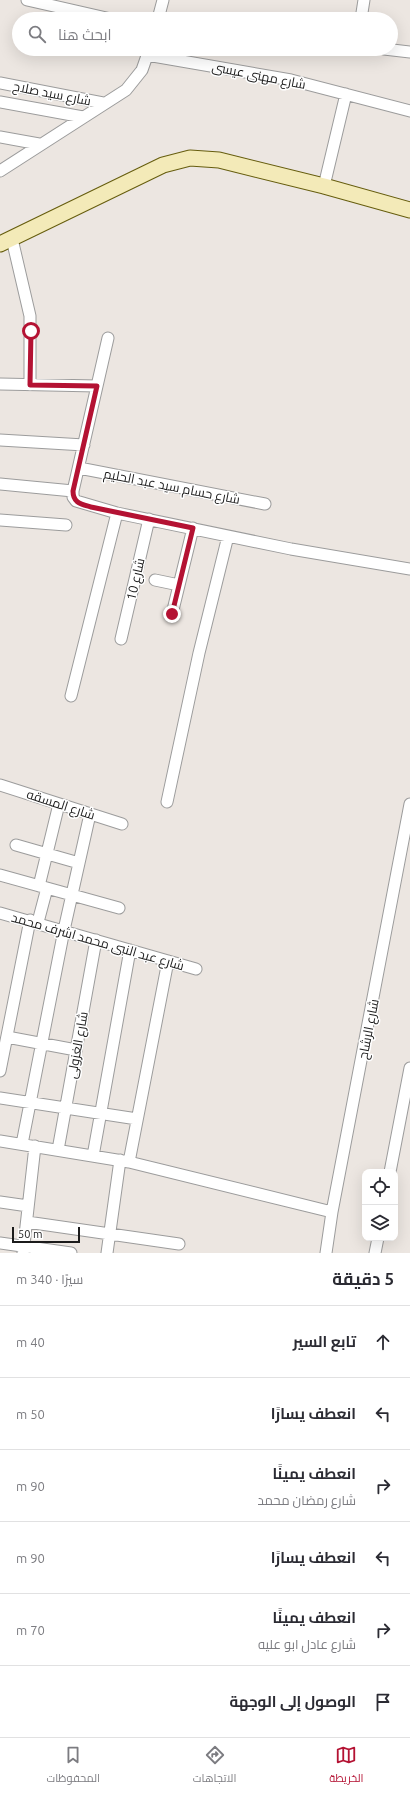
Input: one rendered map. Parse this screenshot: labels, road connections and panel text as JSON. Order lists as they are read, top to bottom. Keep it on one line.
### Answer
{"streets":{"street":["شارع مهنى عيسى","شارع سيد صلاح","شارع حسام سيد عبد الحليم","شارع 10","شارع المسقه","شارع عبد النبى محمد اشرف محمد","شارع الرشاح","شارع الغزولى"]},"crossings":[["شارع عبد النبى محمد اشرف محمد","شارع الغزولى"]],"scale_bar":"50 m","page":{"search":"ابحث هنا","scale":"50 m","heading":["5 دقيقة","سيرًا · 340 m"],"list":[["تابع السير","40 m"],["انعطف يسارًا","50 m"],["انعطف يمينًا","شارع رمضان محمد","90 m"],["انعطف يسارًا","90 m"],["انعطف يمينًا","شارع عادل ابو عليه","70 m"],"الوصول إلى الوجهة"],"nav":["الخريطة","الاتجاهات","المحفوظات"]}}
